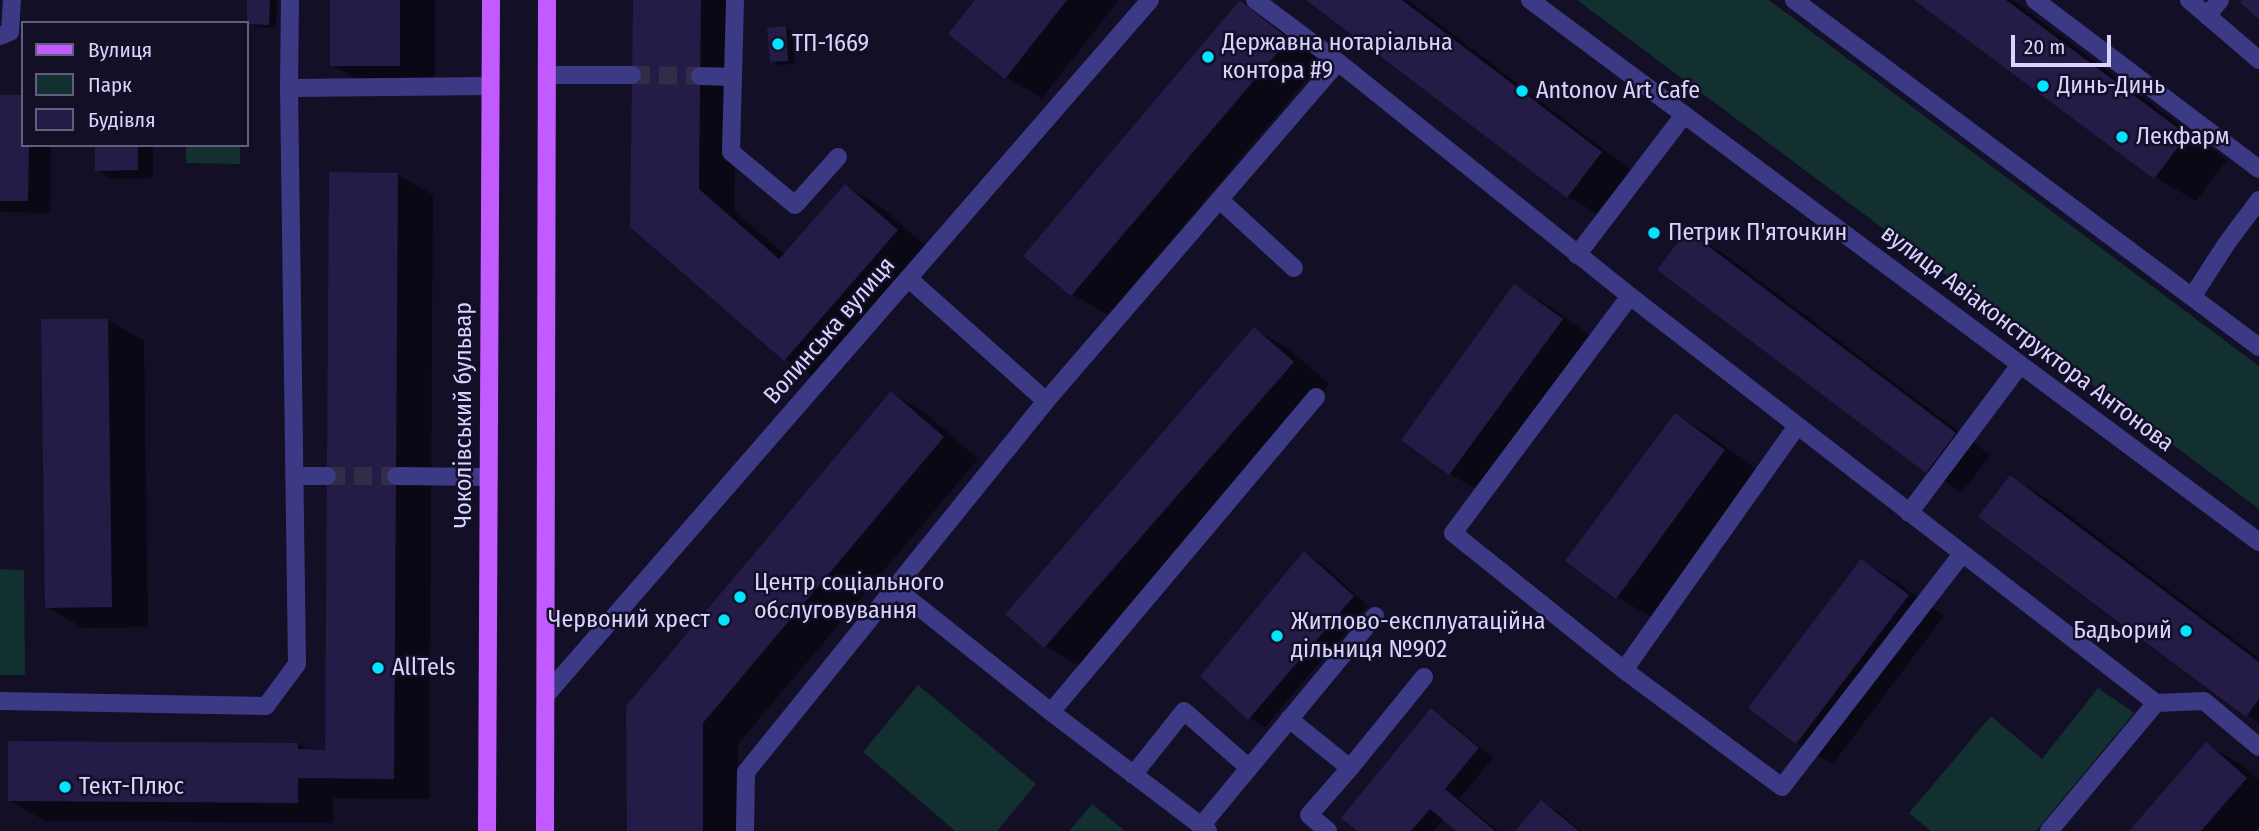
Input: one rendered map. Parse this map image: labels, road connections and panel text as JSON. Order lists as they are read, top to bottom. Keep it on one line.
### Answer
{"streets":{"main road":["Чоколівський бульвар"],"street":["Волинська вулиця","вулиця Авіаконструктора Антонова"]},"places":["ТП-1669","Державна нотаріальна контора #9","Динь-Динь","Antonov Art Cafe","Лекфарм","Петрик П'яточкин","Центр соціального обслуговування","Червоний хрест","Бадьорий","Житлово-експлуатаційна дільниця №902","AllTels","Тект-Плюс"],"legend":["Вулиця","Парк","Будівля"],"scale_bar":"20 m"}
